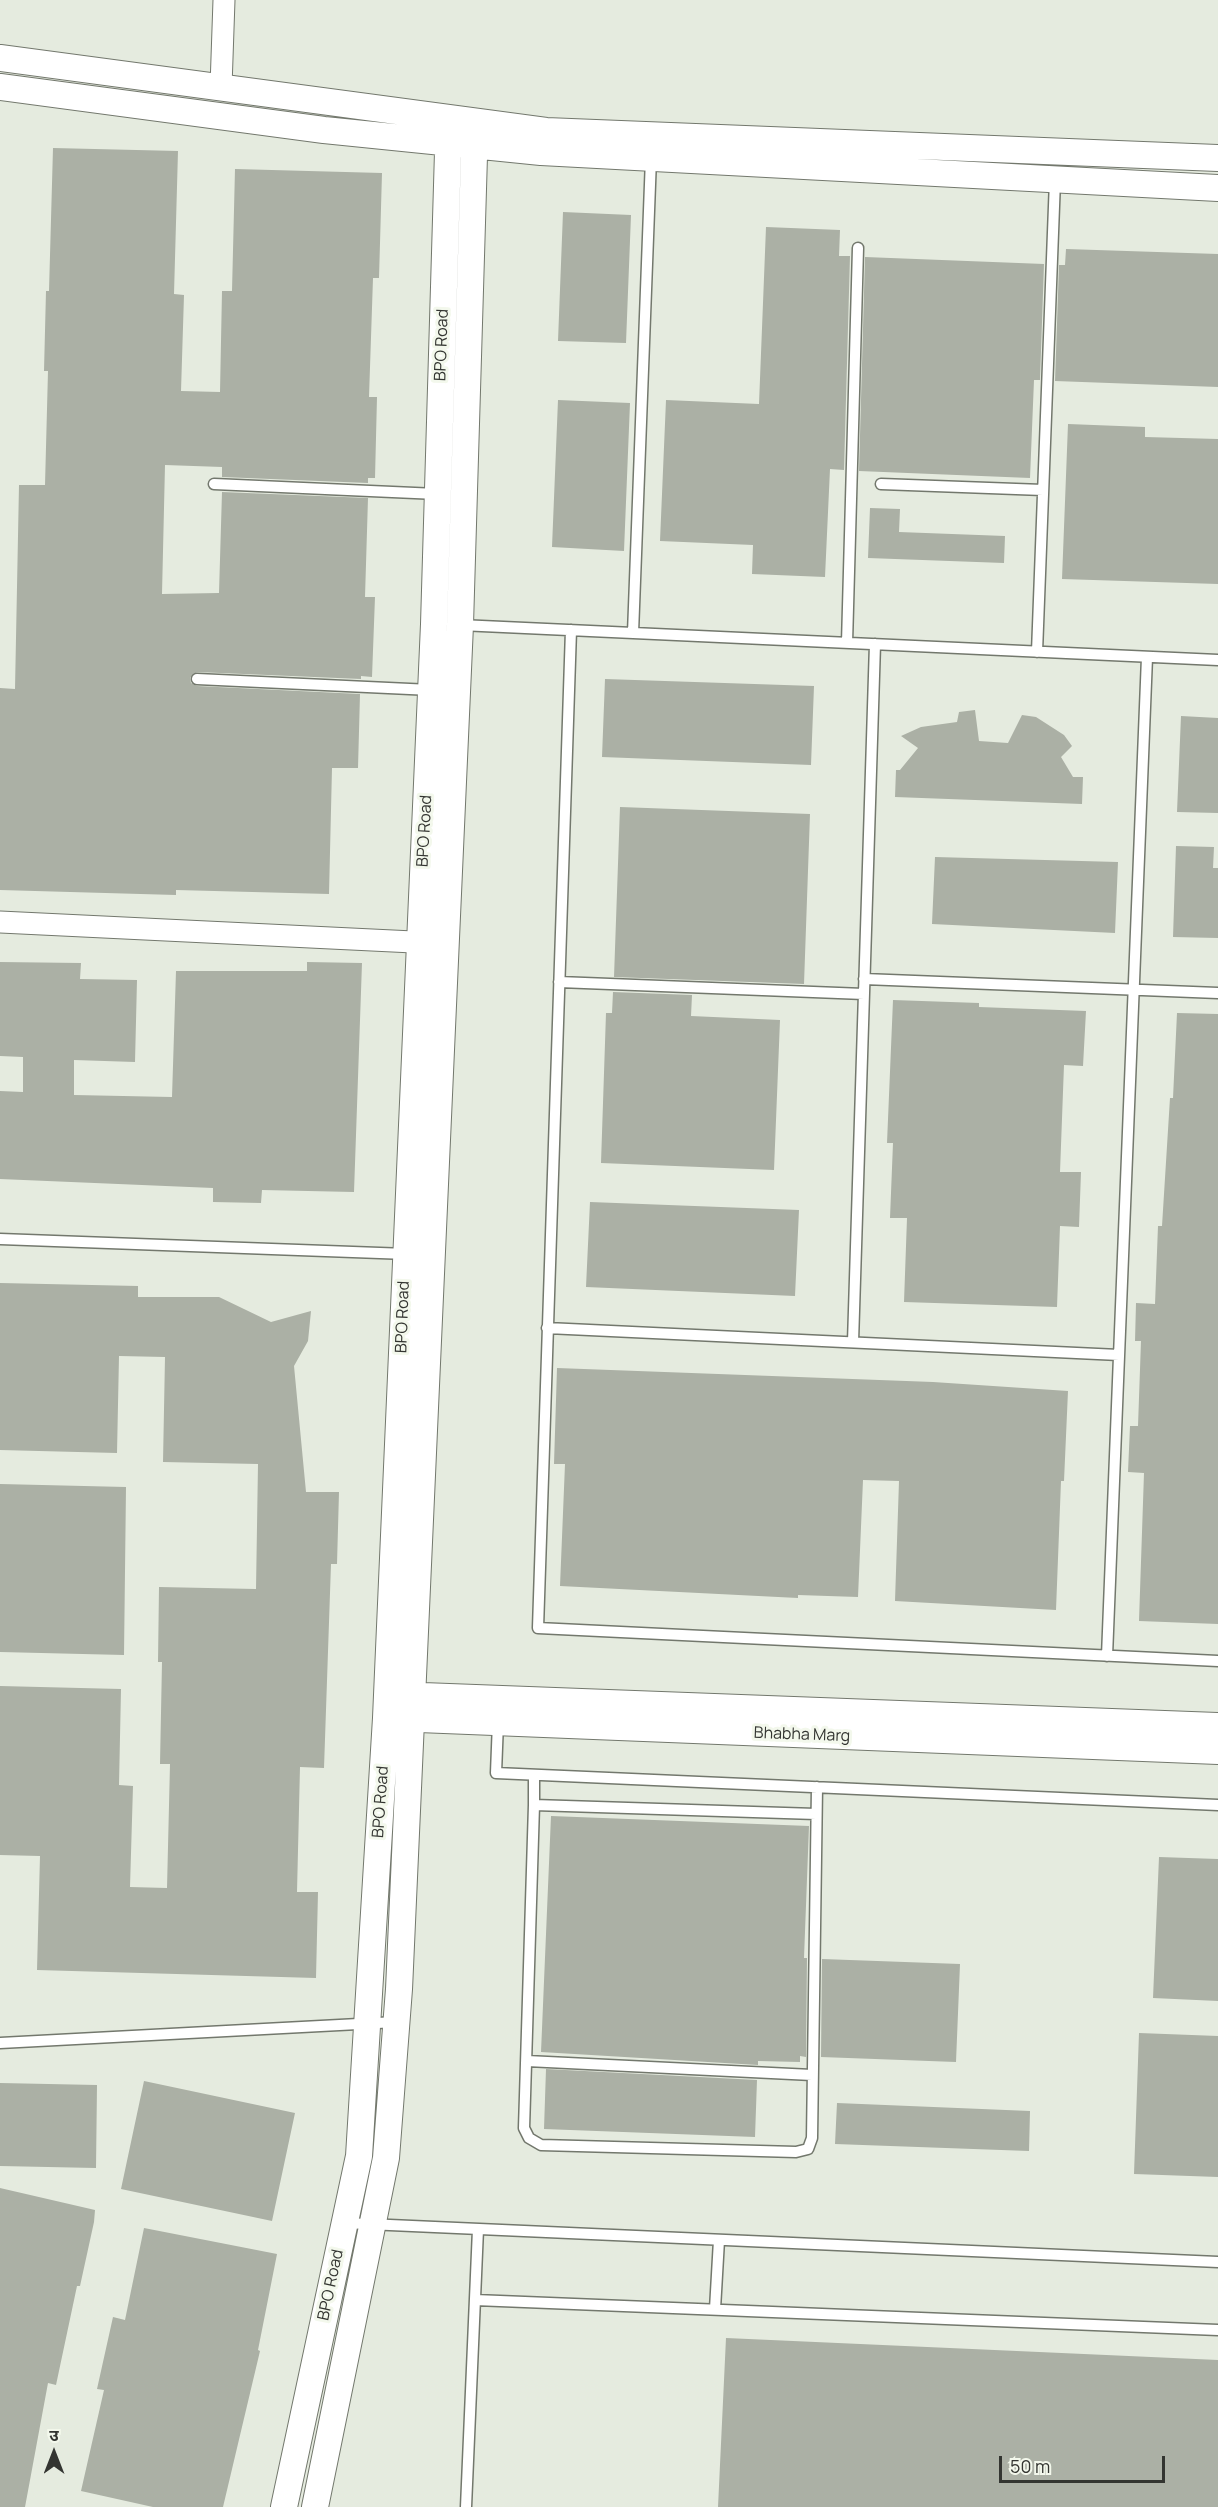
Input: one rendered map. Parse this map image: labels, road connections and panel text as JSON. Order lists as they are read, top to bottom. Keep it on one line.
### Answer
{"streets":{"street":["BPO Road","Bhabha Marg"]},"crossings":[["BPO Road","Bhabha Marg"]],"scale_bar":"50 m","north":"top"}
